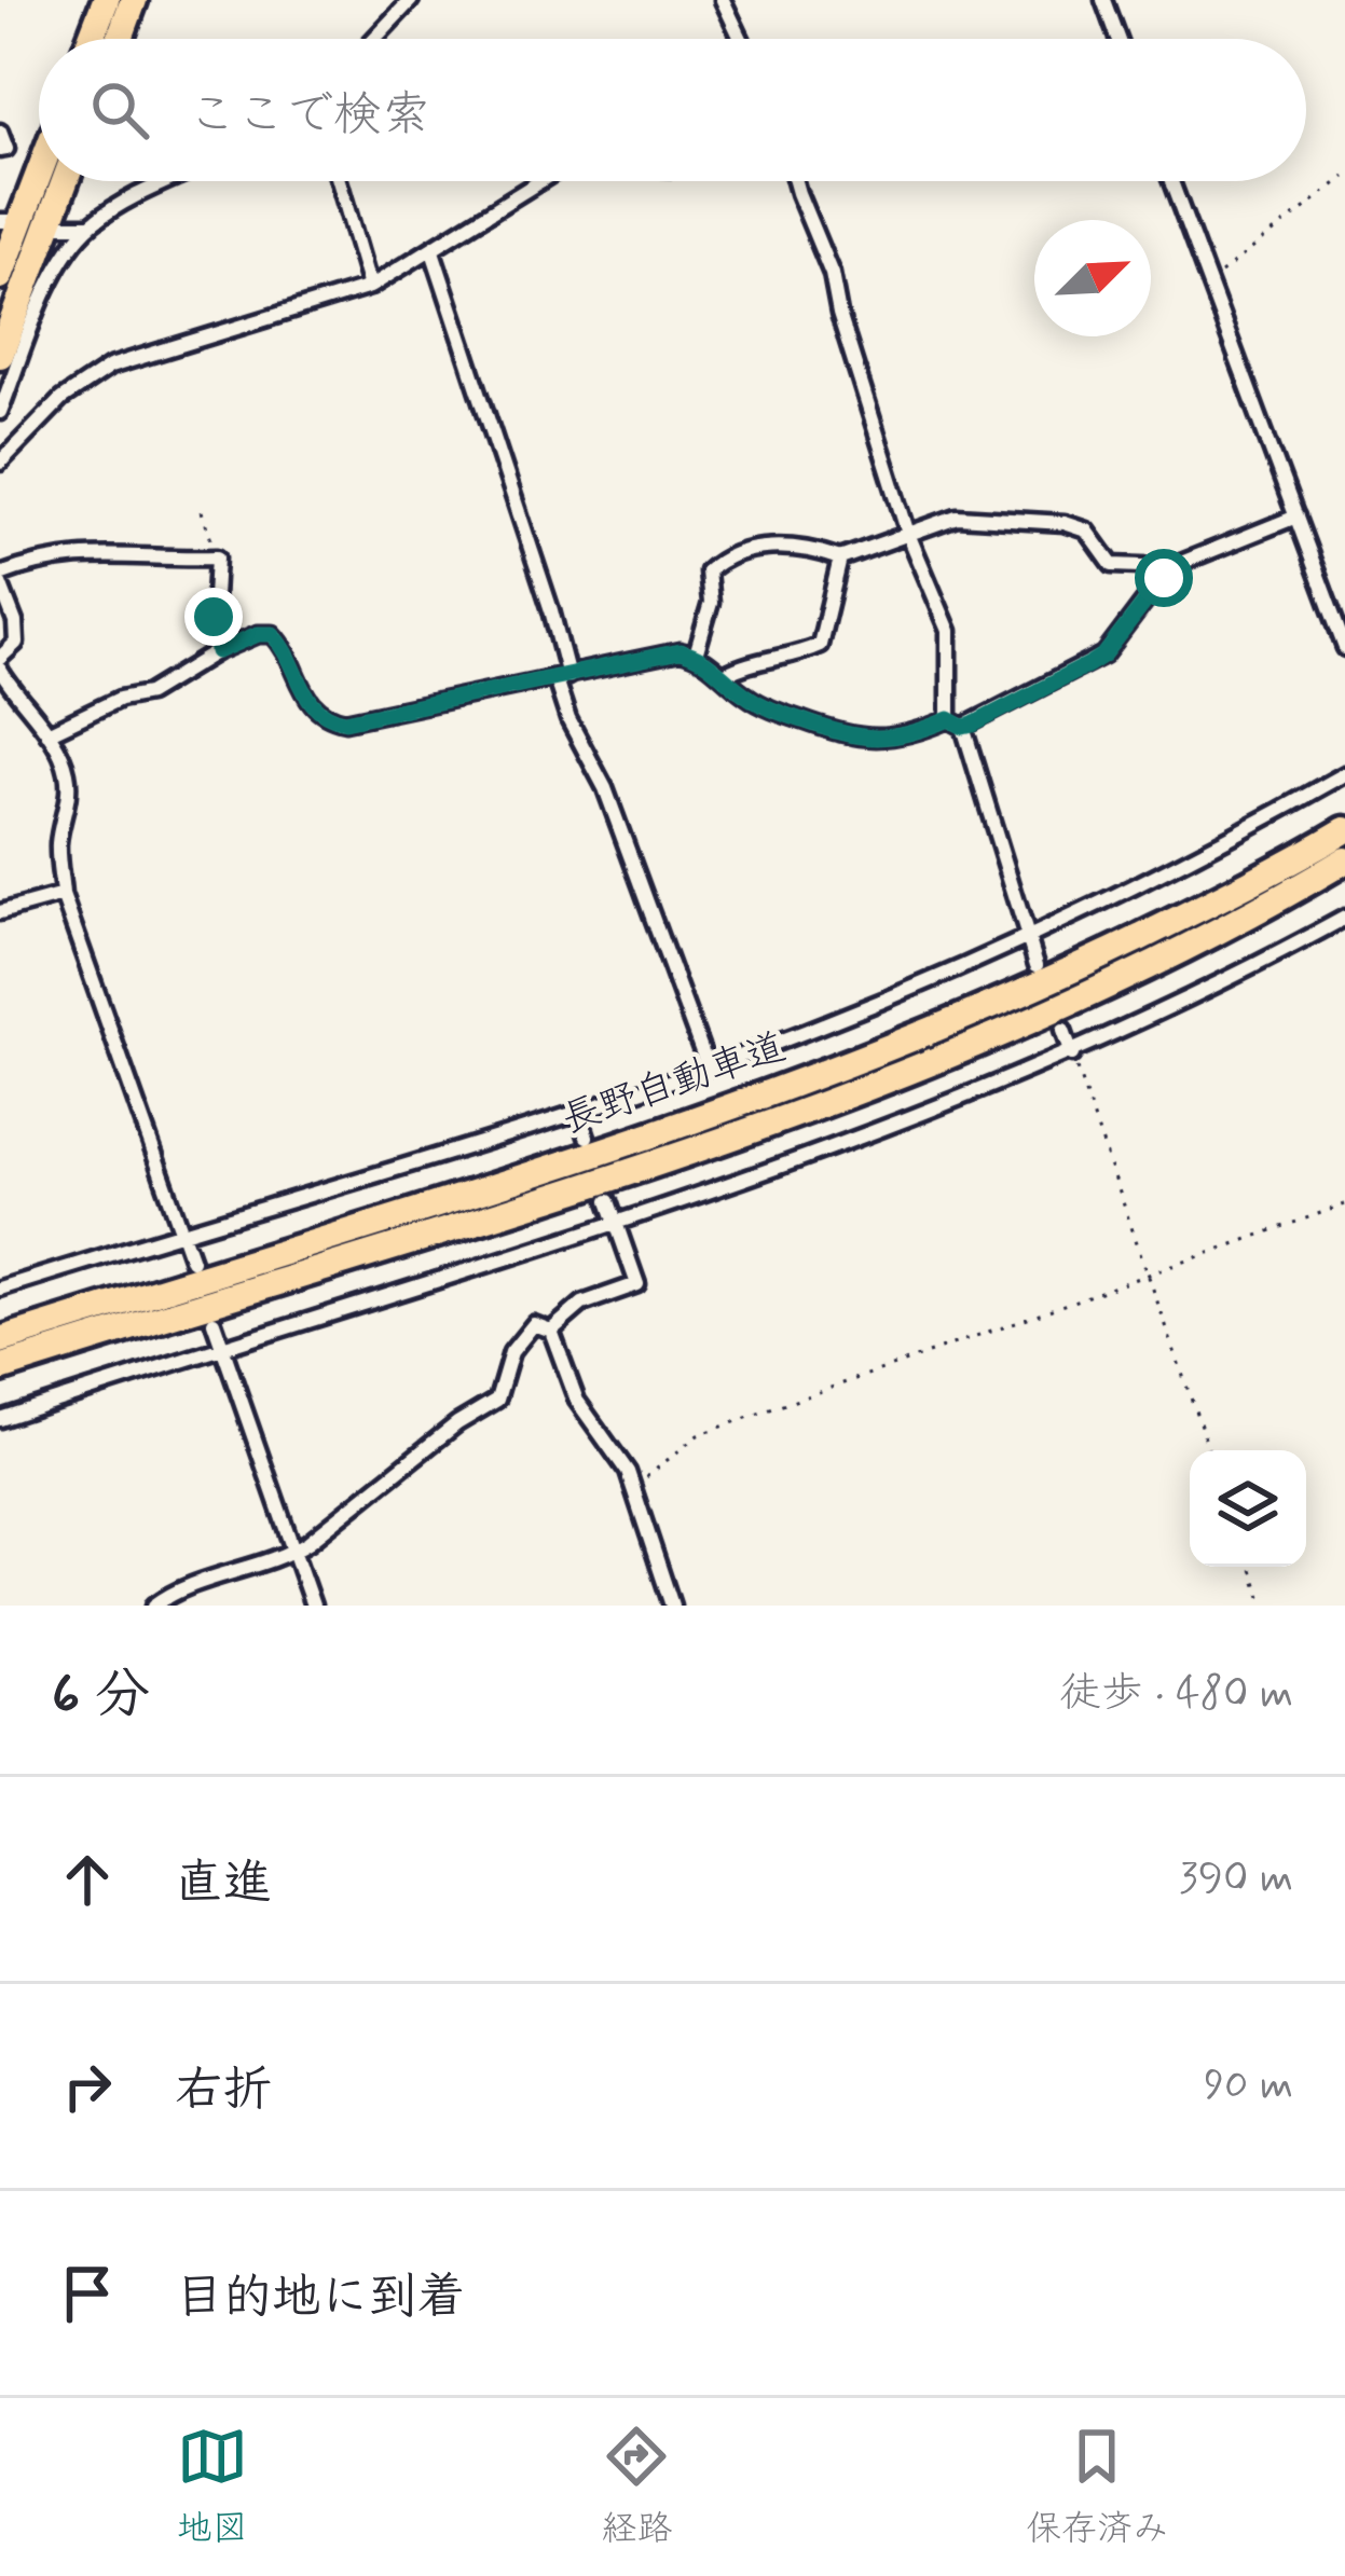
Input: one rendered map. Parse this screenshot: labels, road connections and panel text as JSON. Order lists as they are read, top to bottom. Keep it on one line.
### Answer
{"streets":{"highway":["長野自動車道"]},"north":"top right","page":{"search":"ここで検索","heading":["6 分","徒歩 · 480 m"],"list":[["直進","390 m"],["右折","90 m"],"目的地に到着"],"nav":["地図","経路","保存済み"]}}
